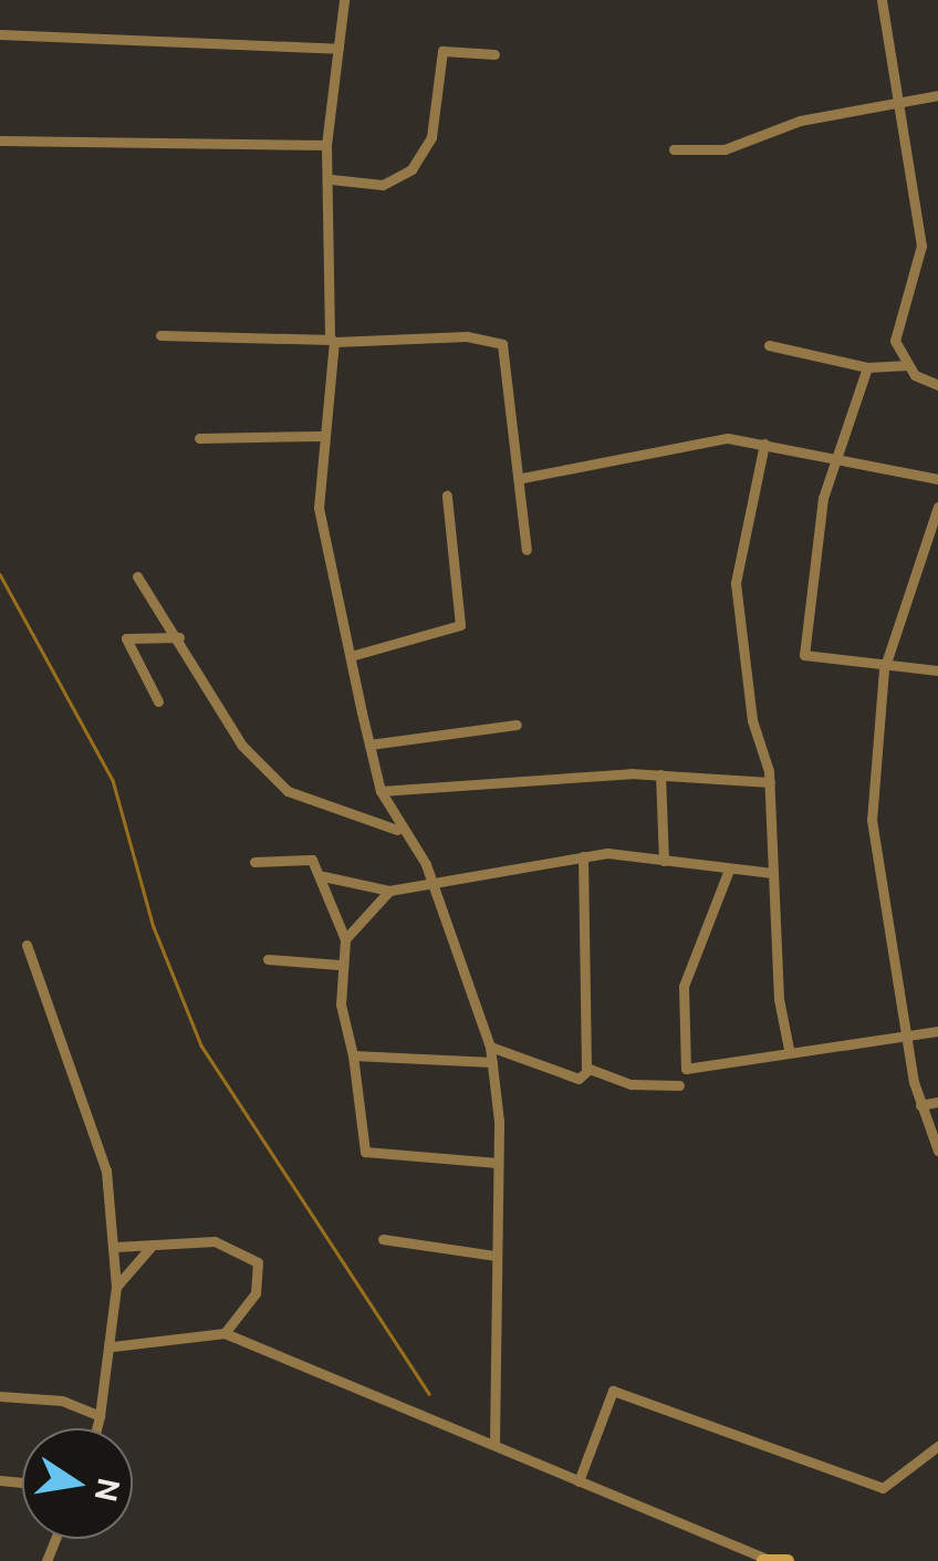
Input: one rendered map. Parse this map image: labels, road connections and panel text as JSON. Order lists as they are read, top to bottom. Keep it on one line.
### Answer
{"north":"right"}
